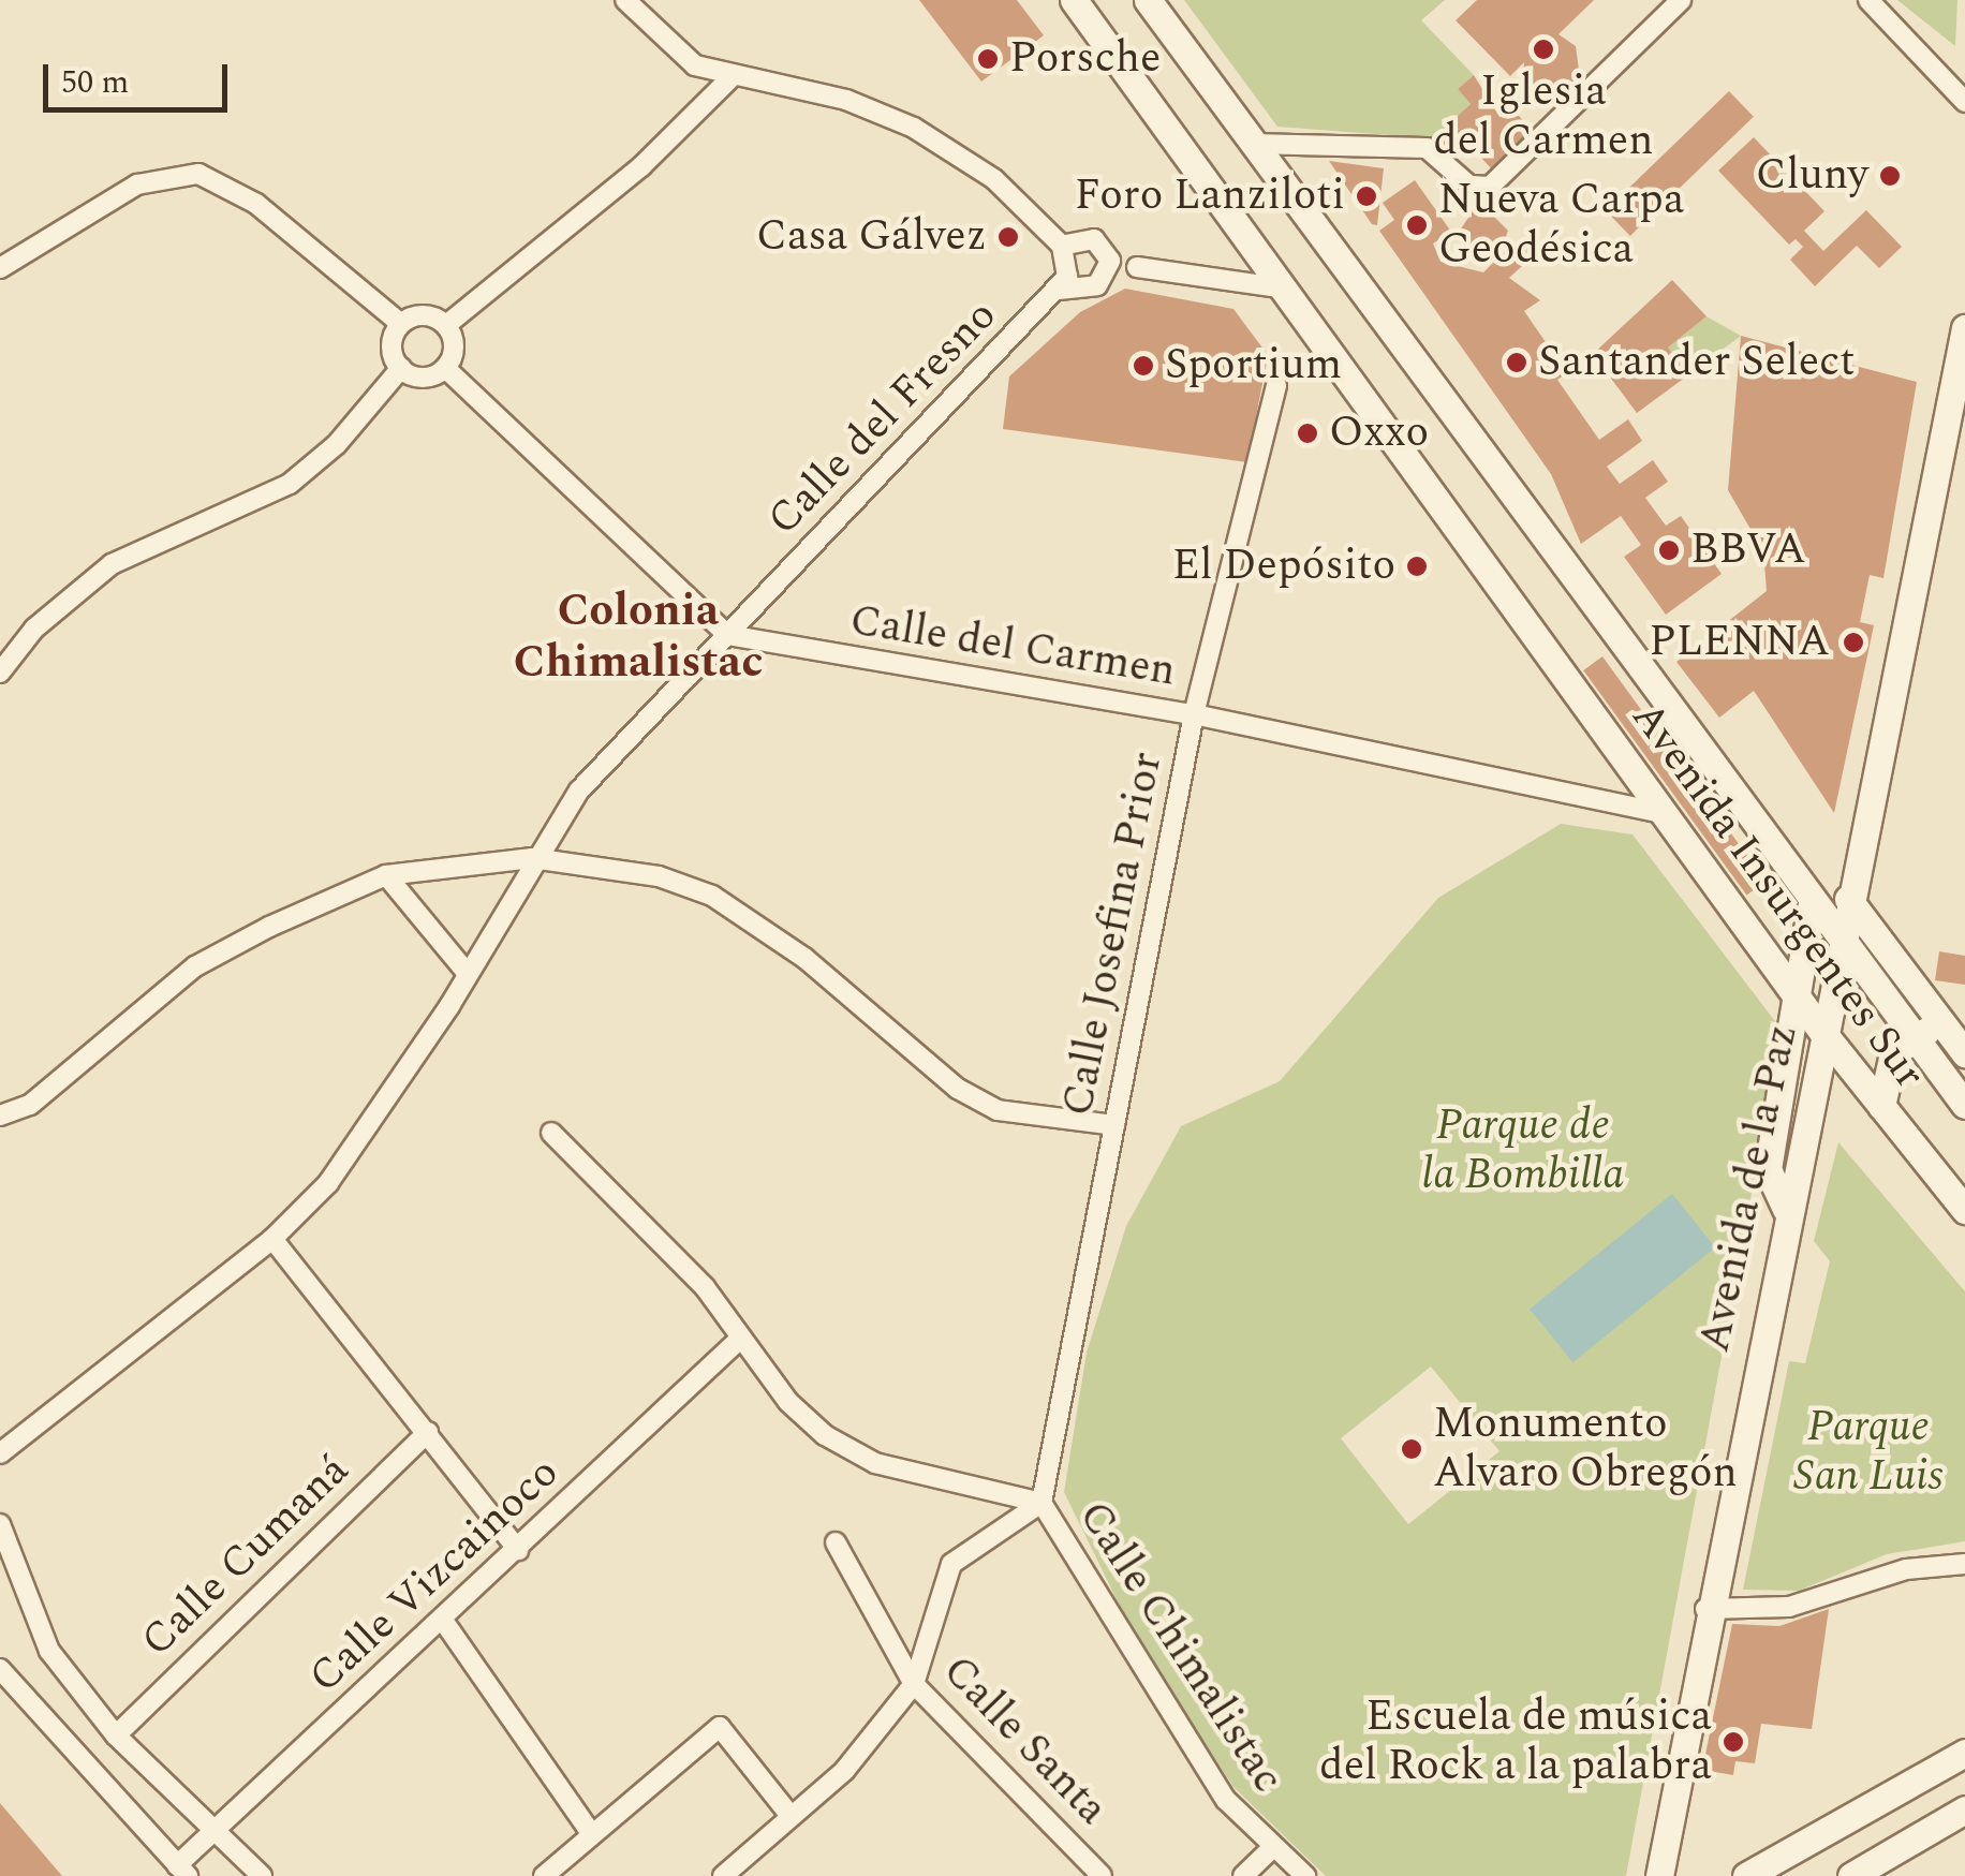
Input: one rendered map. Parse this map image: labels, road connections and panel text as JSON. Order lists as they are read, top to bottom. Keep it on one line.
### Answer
{"streets":{"main road":["Avenida Insurgentes Sur","Avenida de la Paz"],"street":["Calle del Fresno","Calle del Carmen","Calle Josefina Prior","Calle Cumaná","Calle Vizcainoco","Calle Chimalistac","Calle Santa"]},"crossings":[["Calle del Fresno","Calle del Carmen"],["Calle del Carmen","Avenida Insurgentes Sur"],["Calle del Carmen","Calle Josefina Prior"],["Avenida Insurgentes Sur","Avenida de la Paz"],["Calle Josefina Prior","Calle Chimalistac"]],"districts":["Colonia Chimalistac"],"parks":["Parque de la Bombilla","Parque San Luis"],"places":["Iglesia del Carmen","Porsche","Cluny","Foro Lanziloti","Nueva Carpa Geodésica","Casa Gálvez","Santander Select","Sportium","Oxxo","BBVA","El Depósito","PLENNA","Monumento Alvaro Obregón","Escuela de música del Rock a la palabra"],"scale_bar":"50 m"}
